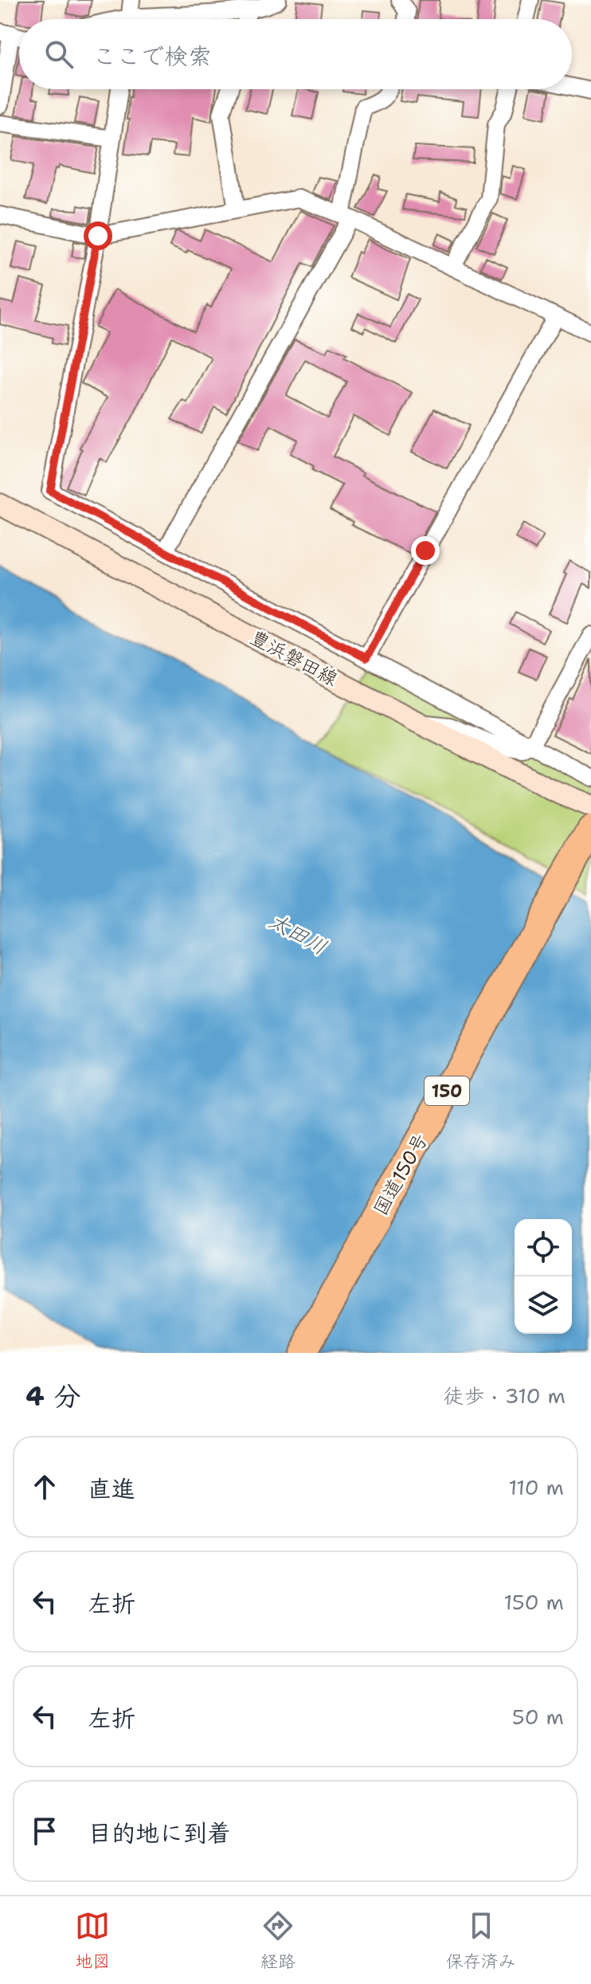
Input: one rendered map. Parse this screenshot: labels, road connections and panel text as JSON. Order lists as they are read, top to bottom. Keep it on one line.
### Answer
{"streets":{"highway":["150","国道150号"],"main road":["豊浜磐田線"]},"water":["太田川"],"page":{"search":"ここで検索","heading":["4 分","徒歩 · 310 m"],"list":[["直進","110 m"],["左折","150 m"],["左折","50 m"],"目的地に到着"],"nav":["地図","経路","保存済み"]}}
